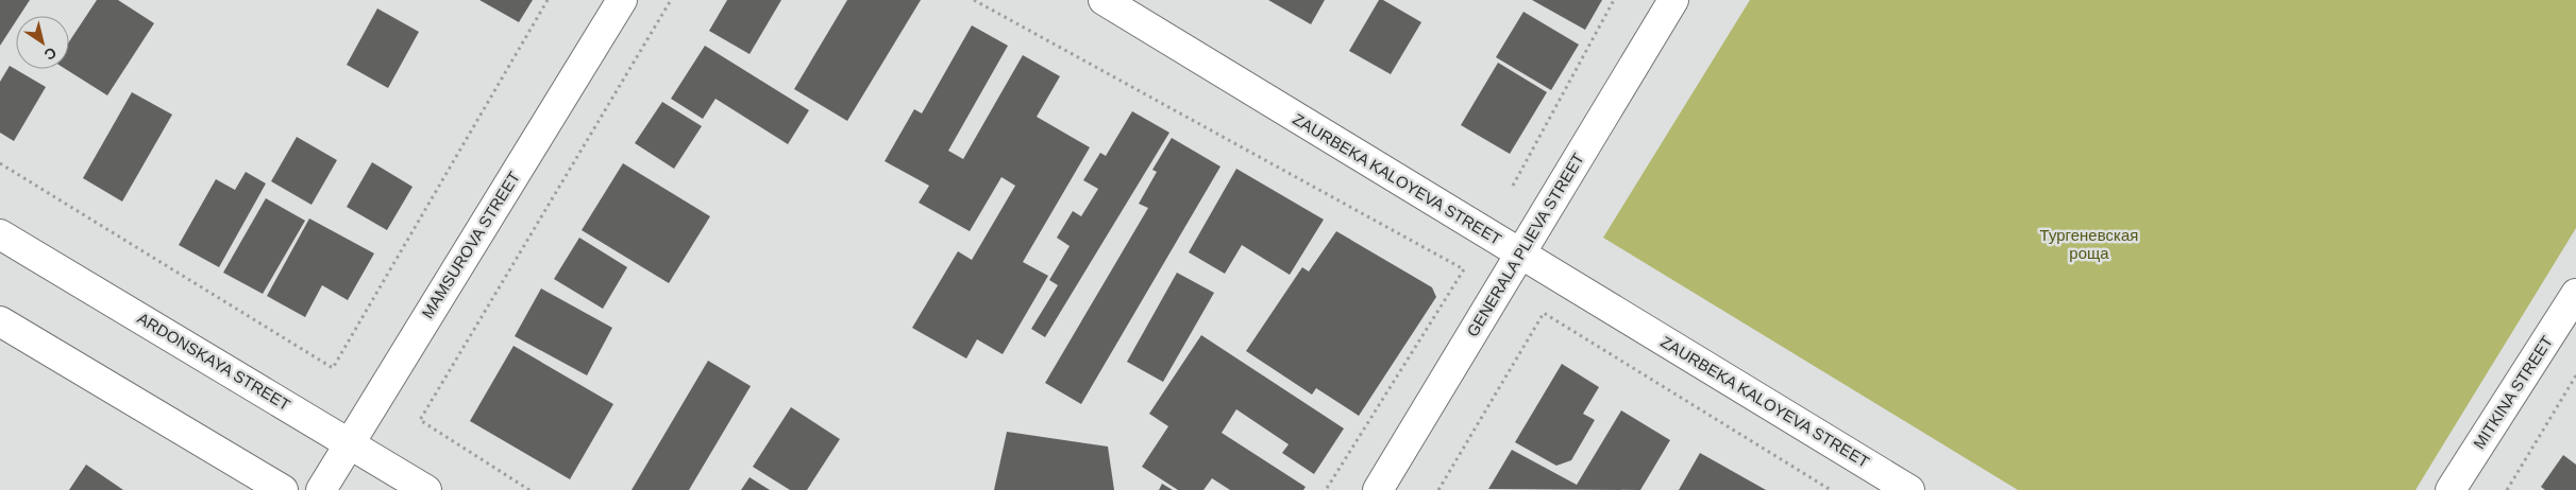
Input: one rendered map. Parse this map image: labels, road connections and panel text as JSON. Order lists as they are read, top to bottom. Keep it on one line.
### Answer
{"streets":{"street":["ZAURBEKA KALOYEVA STREET","MAMSUROVA STREET","GENERALA PLIEVA STREET","ARDONSKAYA STREET","MITKINA STREET"]},"crossings":[["ZAURBEKA KALOYEVA STREET","GENERALA PLIEVA STREET"],["MAMSUROVA STREET","ARDONSKAYA STREET"]],"parks":["Тургеневская роща"],"north":"bottom right"}
